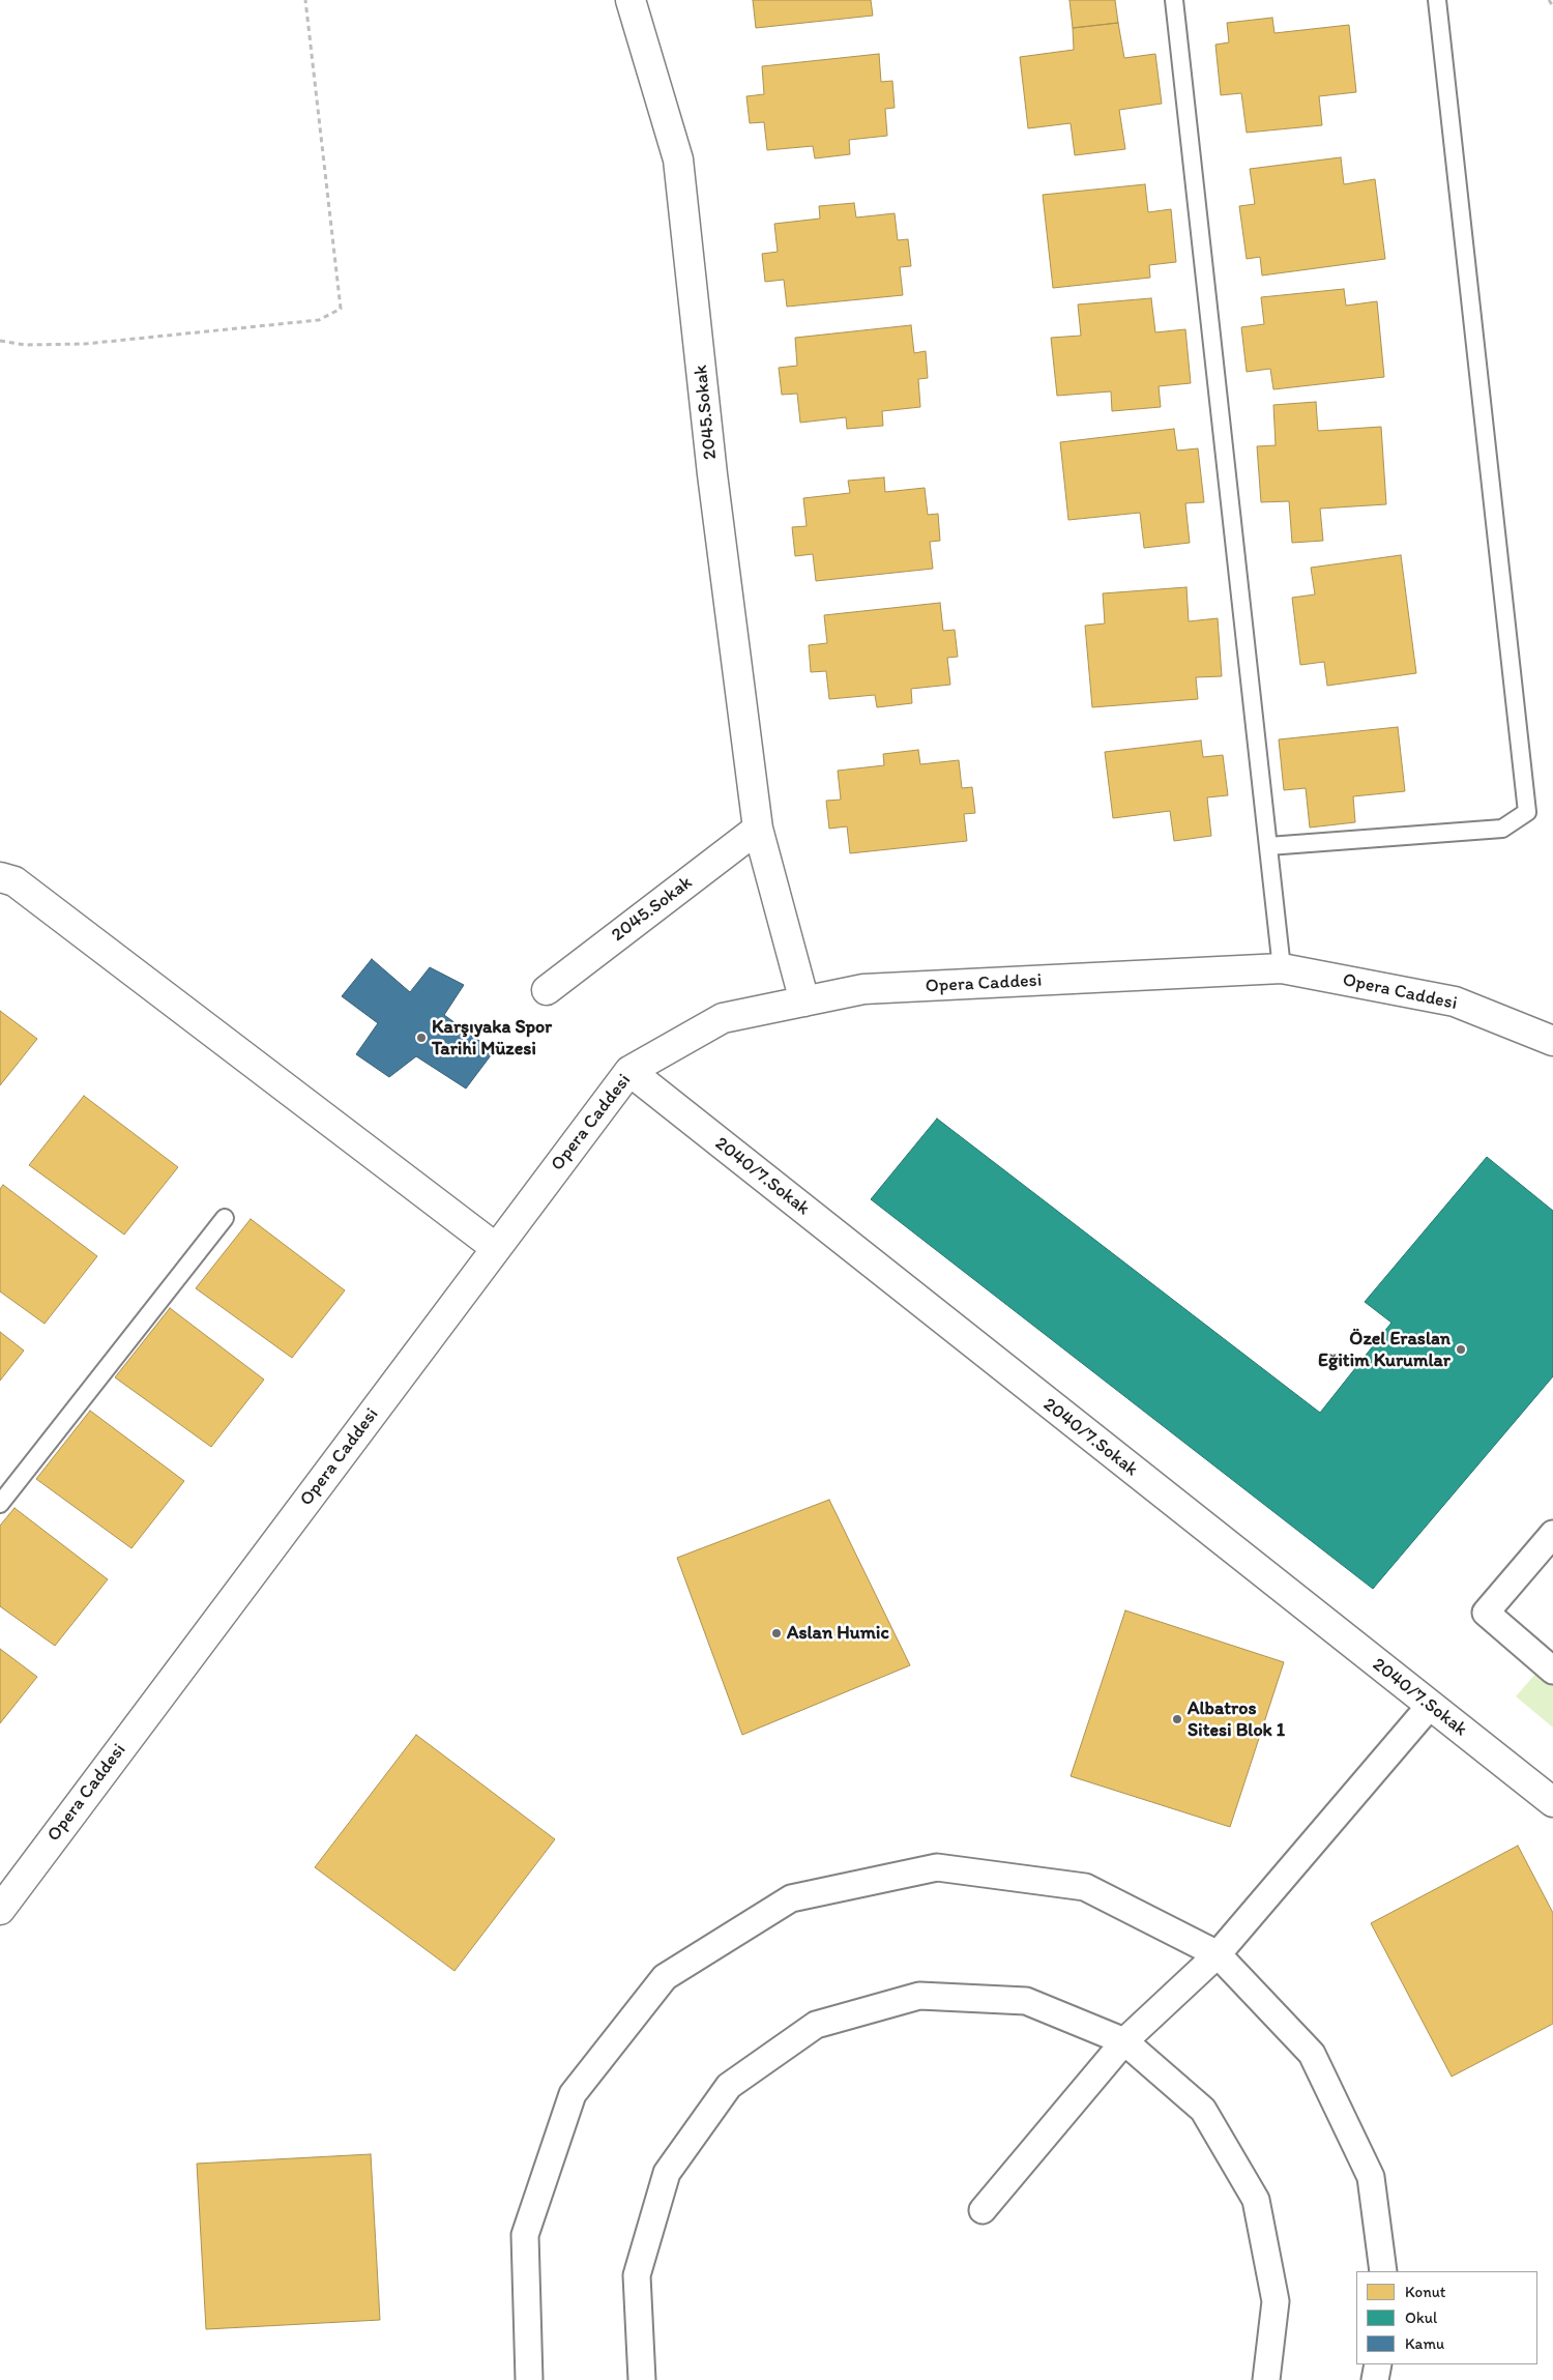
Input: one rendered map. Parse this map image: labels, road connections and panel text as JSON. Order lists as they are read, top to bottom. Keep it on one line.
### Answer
{"streets":{"street":["2045.Sokak","Opera Caddesi","2040/7.Sokak"]},"crossings":[["2045.Sokak","Opera Caddesi"],["Opera Caddesi","2040/7.Sokak"]],"places":["Karşıyaka Spor Tarihi Müzesi","Özel Eraslan Eğitim Kurumlar","Aslan Humic","Albatros Sitesi Blok 1"],"legend":["Konut","Okul","Kamu"]}
